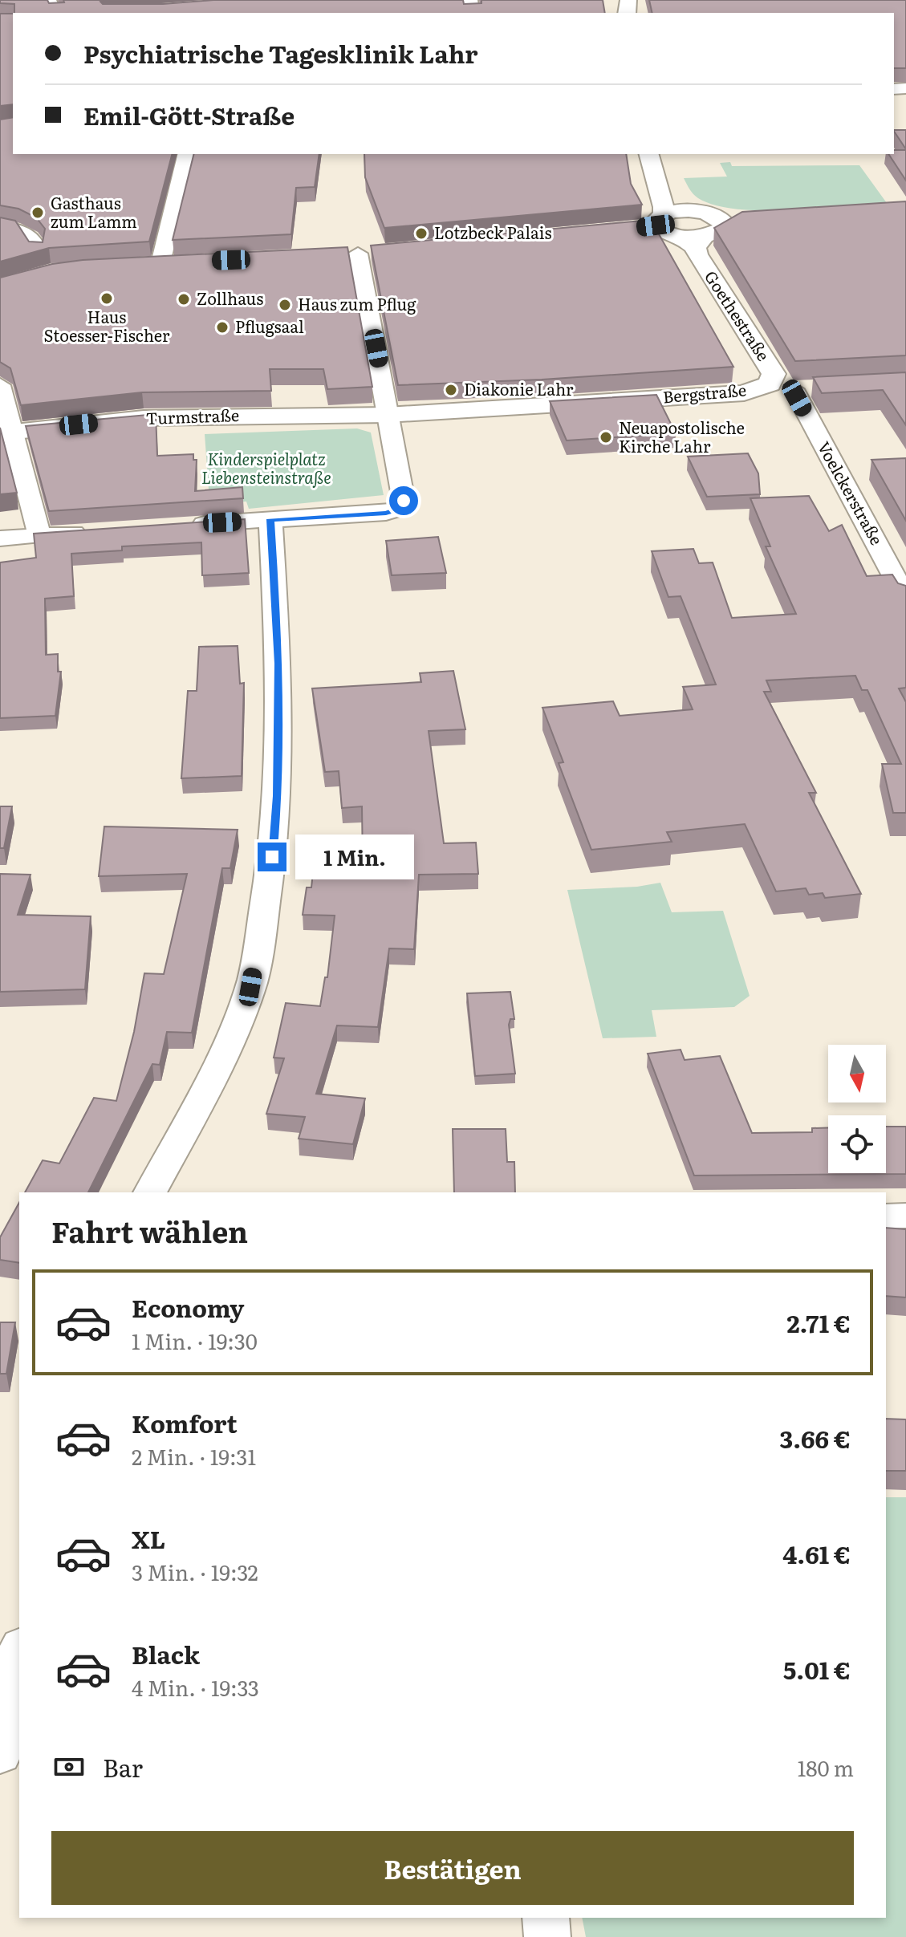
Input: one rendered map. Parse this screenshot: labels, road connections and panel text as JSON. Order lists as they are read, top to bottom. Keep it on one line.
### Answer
{"streets":{"street":["Goethestraße","Bergstraße","Turmstraße","Voelckerstraße"]},"crossings":[["Goethestraße","Bergstraße"],["Goethestraße","Voelckerstraße"],["Bergstraße","Turmstraße"],["Bergstraße","Voelckerstraße"]],"parks":["Kinderspielplatz Liebensteinstraße"],"places":["Gasthaus zum Lamm","Lotzbeck Palais","Haus Stoesser-Fischer","Zollhaus","Haus zum Pflug","Pflugsaal","Diakonie Lahr","Neuapostolische Kirche Lahr"],"north":"bottom","page":{"banner":["Psychiatrische Tagesklinik Lahr","Emil-Gött-Straße"],"bubble":"1 Min.","heading":"Fahrt wählen","list":[{"name":"Economy","note":"1 Min. · 19:30","value":"2.71 €"},{"name":"Komfort","note":"2 Min. · 19:31","value":"3.66 €"},{"name":"XL","note":"3 Min. · 19:32","value":"4.61 €"},{"name":"Black","note":"4 Min. · 19:33","value":"5.01 €"}],"pay":["Bar","180 m"],"buttons":"Bestätigen"}}
